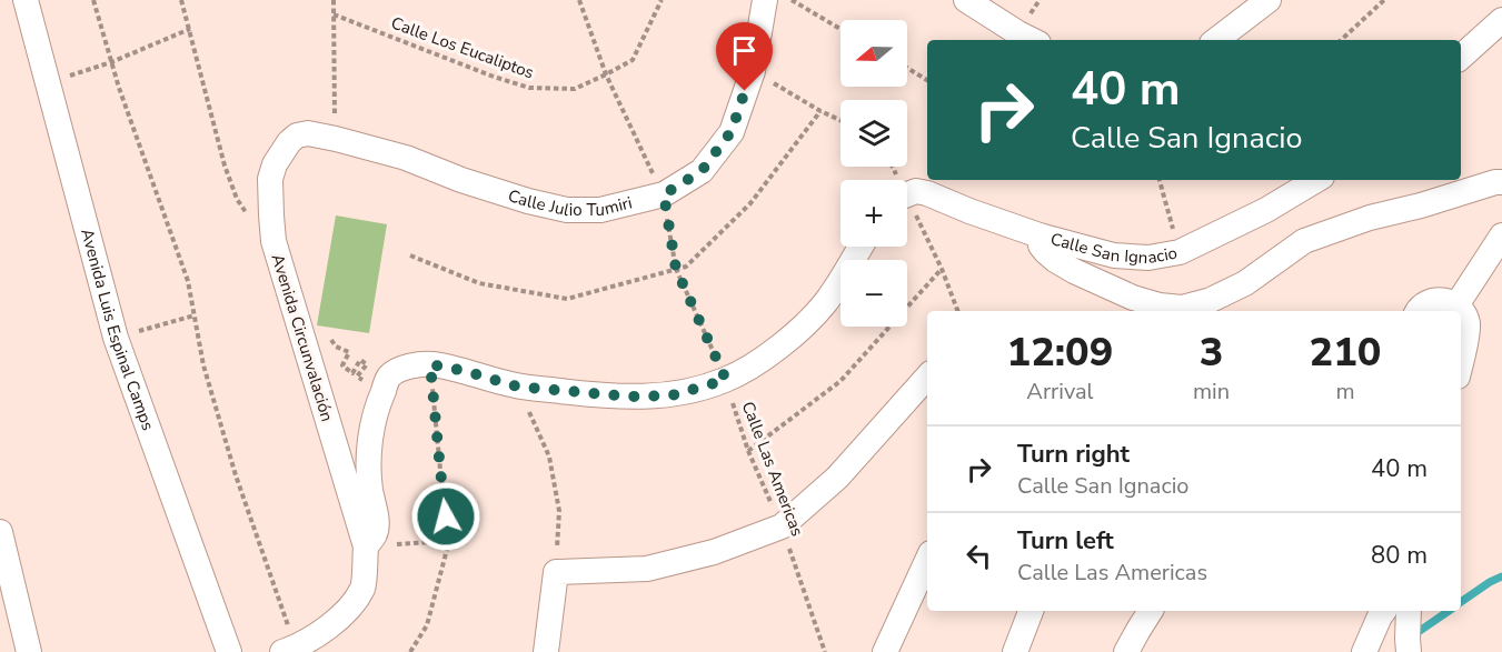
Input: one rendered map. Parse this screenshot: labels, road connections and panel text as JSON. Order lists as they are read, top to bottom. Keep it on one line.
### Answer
{"streets":{"street":["Calle Julio Tumiri","Calle San Ignacio","Avenida Luis Espinal Camps","Avenida Circunvalación"],"path":["Calle Los Eucaliptos","Calle Las Americas"]},"crossings":[["Calle Los Eucaliptos","Calle Las Americas"],["Calle Julio Tumiri","Avenida Circunvalación"],["Calle Julio Tumiri","Calle Las Americas"]],"north":"left","page":{"map_buttons":["+","−"],"turn":["40 m","Calle San Ignacio"],"eta":["12:09","Arrival","3","min","210","m"],"list":[{"name":"Turn right","note":"Calle San Ignacio","value":"40 m"},{"name":"Turn left","note":"Calle Las Americas","value":"80 m"}]}}
